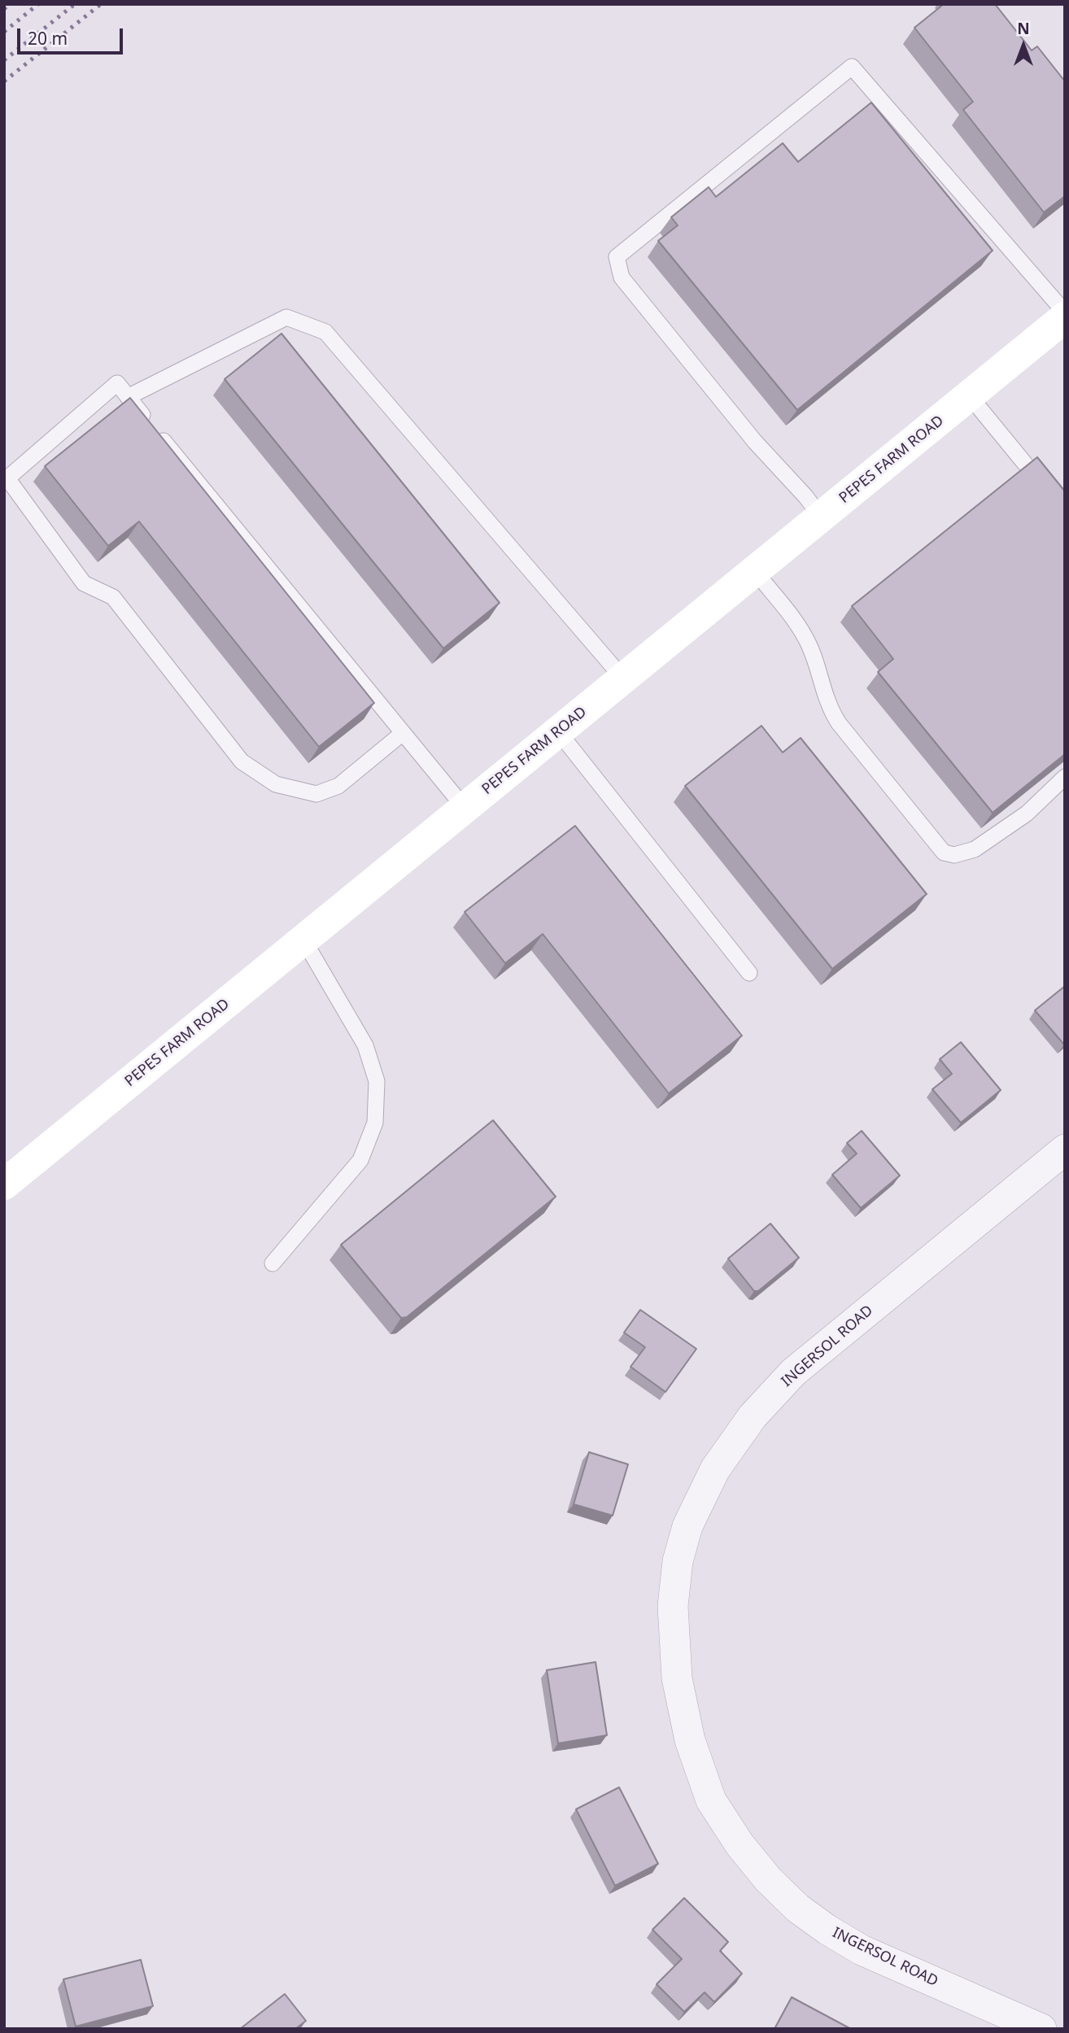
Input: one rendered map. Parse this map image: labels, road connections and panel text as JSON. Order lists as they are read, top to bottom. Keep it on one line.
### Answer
{"streets":{"street":["PEPES FARM ROAD","INGERSOL ROAD"]},"scale_bar":"20 m","north":"top"}
